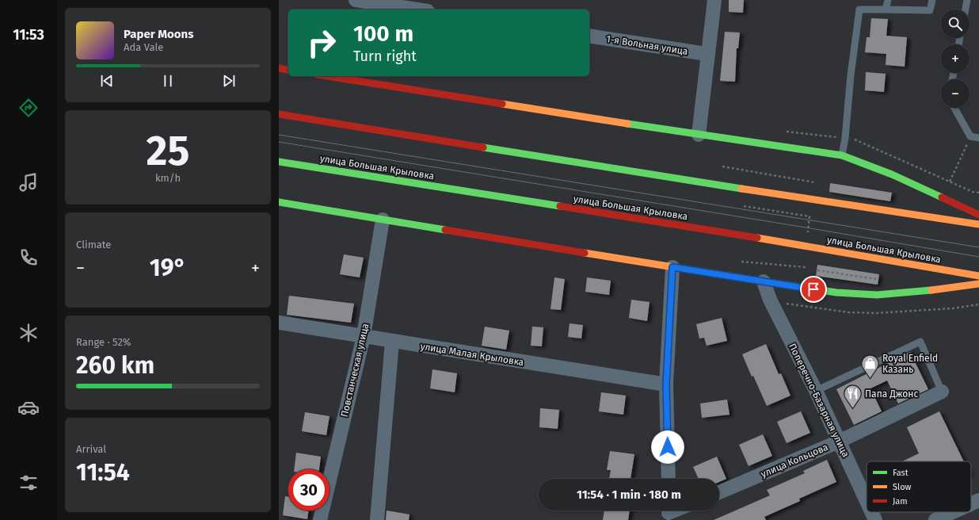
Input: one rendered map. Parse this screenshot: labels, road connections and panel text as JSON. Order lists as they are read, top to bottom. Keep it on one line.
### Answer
{"streets":{"main road":["улица Большая Крыловка"],"street":["1-я Вольная улица","улица Малая Крыловка","Повстанческая улица","Поперечно-Базарная улица","улица Кольцова"]},"crossings":[["улица Малая Крыловка","Повстанческая улица"],["Поперечно-Базарная улица","улица Кольцова"]],"places":{"shop":["Royal Enfield Казань"],"restaurant":["Папа Джонс"]},"legend":["Fast","Slow","Jam"],"page":{"tabs":"11:53","map_buttons":["+","−"],"turn":["100 m","Turn right"],"song":["Paper Moons","Ada Vale"],"tile":[["25","km/h"],"Climate",["Range · 52%","260 km"],["Arrival","11:54"]],"heat":["−","19°","+"],"limit":"30","trip":"11:54 · 1 min · 180 m"}}
